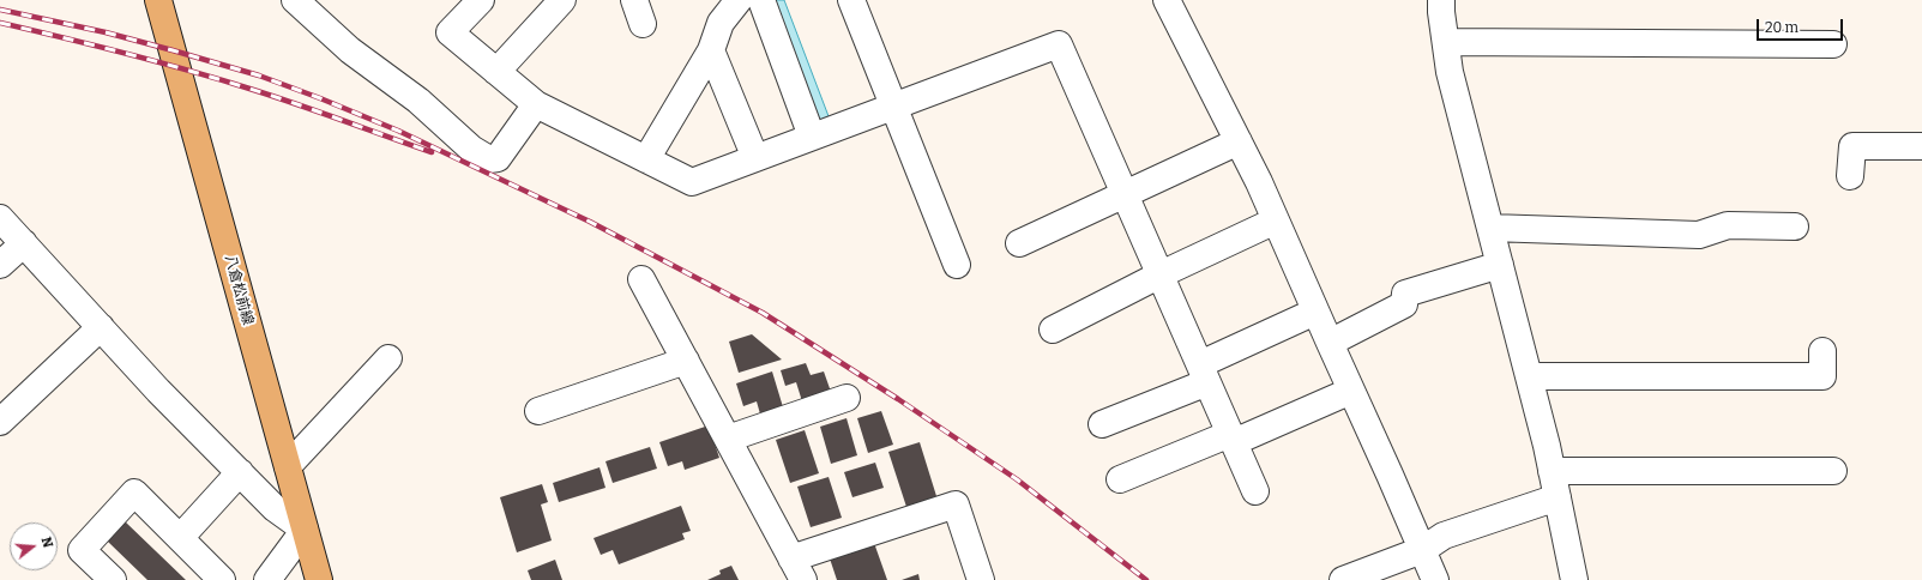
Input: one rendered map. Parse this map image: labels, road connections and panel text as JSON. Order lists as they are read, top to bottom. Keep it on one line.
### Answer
{"streets":{"main road":["八倉松前線"]},"scale_bar":"20 m","north":"right"}
